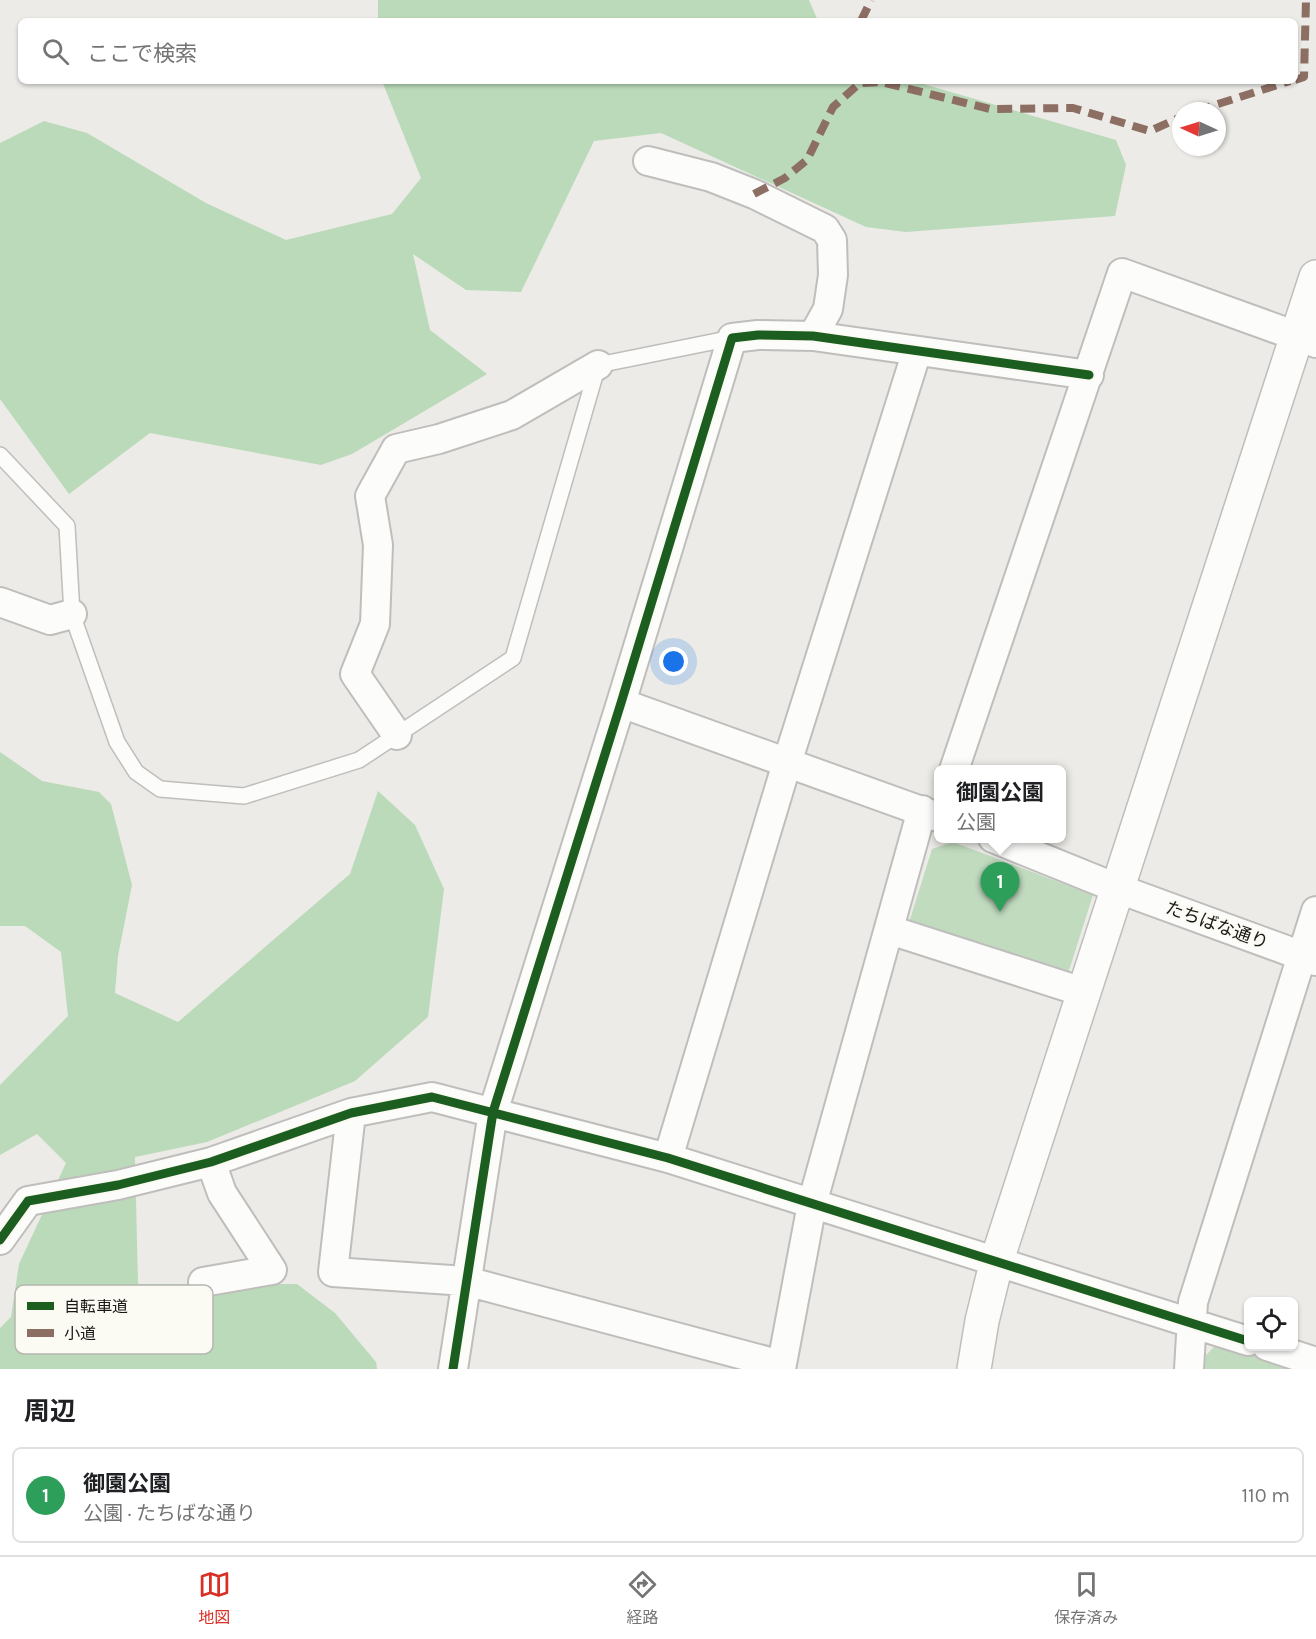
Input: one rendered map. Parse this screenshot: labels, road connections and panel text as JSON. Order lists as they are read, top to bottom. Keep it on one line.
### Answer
{"streets":{"street":["たちばな通り"]},"legend":["自転車道","小道"],"north":"left","page":{"search":"ここで検索","popup":["御園公園","公園"],"pins":"1","heading":"周辺","list":[{"mark":"1","name":"御園公園","note":"公園 · たちばな通り","value":"110 m"}],"nav":["地図","経路","保存済み"]}}
